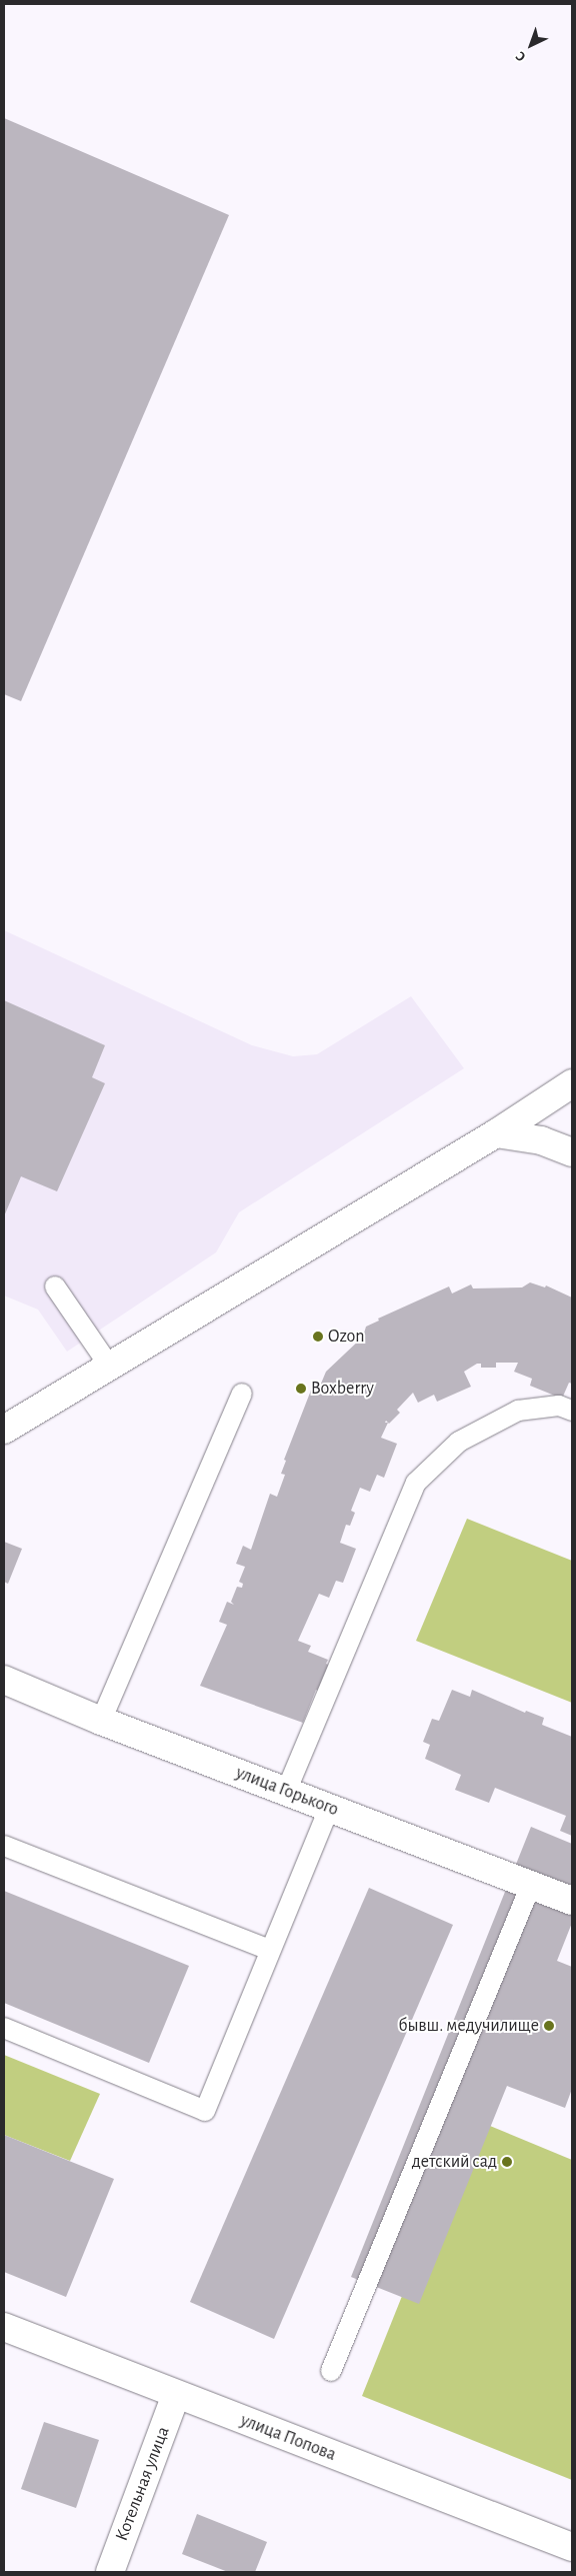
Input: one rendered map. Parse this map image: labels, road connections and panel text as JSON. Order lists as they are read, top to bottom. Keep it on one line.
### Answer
{"streets":{"street":["улица Горького","улица Попова","Котельная улица"]},"crossings":[["улица Попова","Котельная улица"]],"places":["Ozon","Boxberry","бывш. медучилище","детский сад"],"north":"bottom left"}
